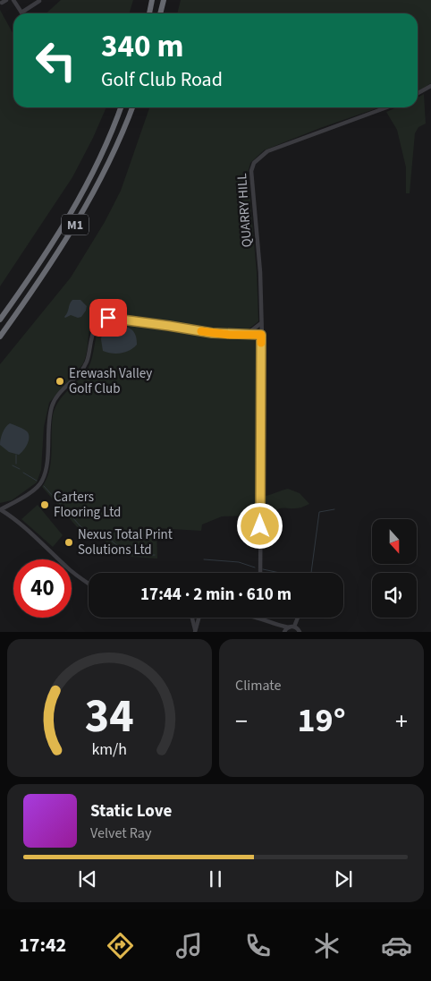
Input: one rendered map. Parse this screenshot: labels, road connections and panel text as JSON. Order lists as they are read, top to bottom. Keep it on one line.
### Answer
{"streets":{"highway":["M1"],"street":["QUARRY HILL"]},"places":["Erewash Valley Golf Club","Carters Flooring Ltd","Nexus Total Print Solutions Ltd"],"north":"bottom","page":{"turn":["340 m","Golf Club Road"],"limit":"40","trip":"17:44 · 2 min · 610 m","tile":"Climate","heat":["−","19°","+"],"song":["Static Love","Velvet Ray"],"tabs":"17:42","gauge":["34","km/h"]}}
